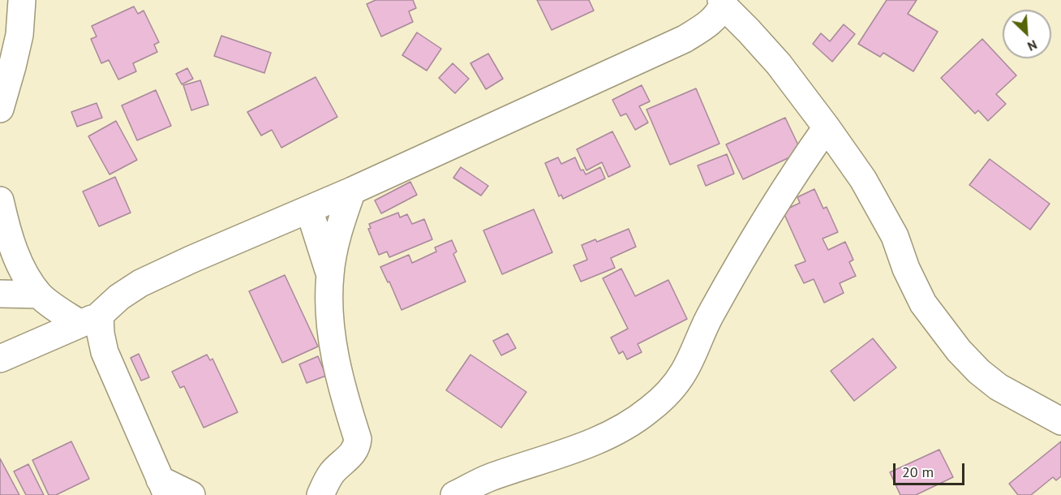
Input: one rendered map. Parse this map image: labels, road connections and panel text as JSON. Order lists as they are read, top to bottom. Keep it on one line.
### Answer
{"scale_bar":"20 m","north":"bottom right"}
